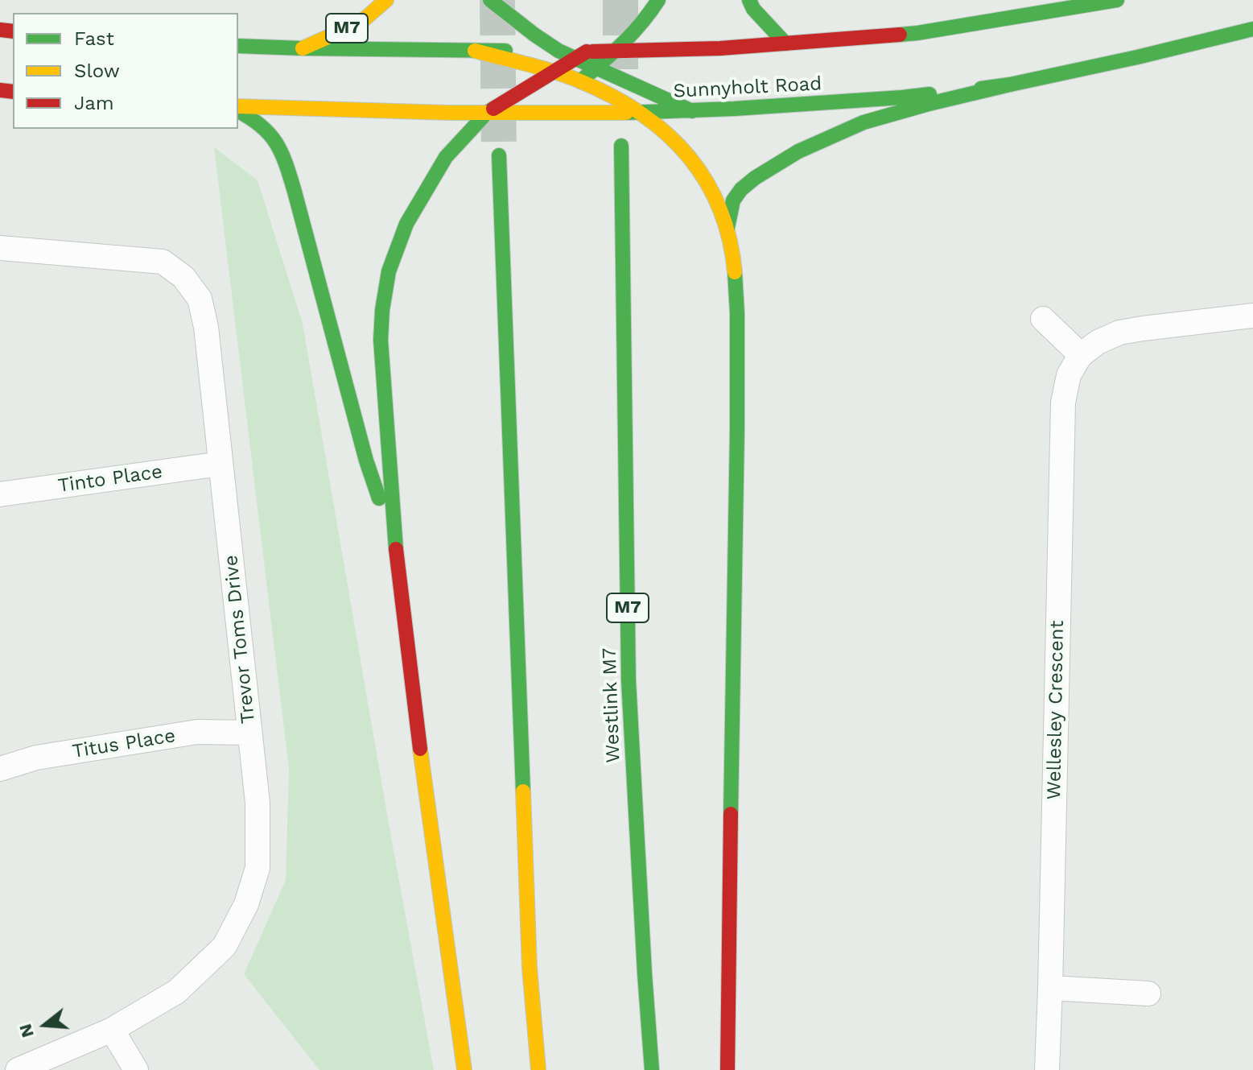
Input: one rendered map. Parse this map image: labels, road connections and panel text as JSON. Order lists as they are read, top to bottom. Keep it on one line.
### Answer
{"streets":{"main road":["M7","Sunnyholt Road","Westlink M7"],"street":["Tinto Place","Trevor Toms Drive","Wellesley Crescent","Titus Place"]},"crossings":[["Tinto Place","Trevor Toms Drive"],["Trevor Toms Drive","Titus Place"]],"legend":["Fast","Slow","Jam"],"north":"left"}
